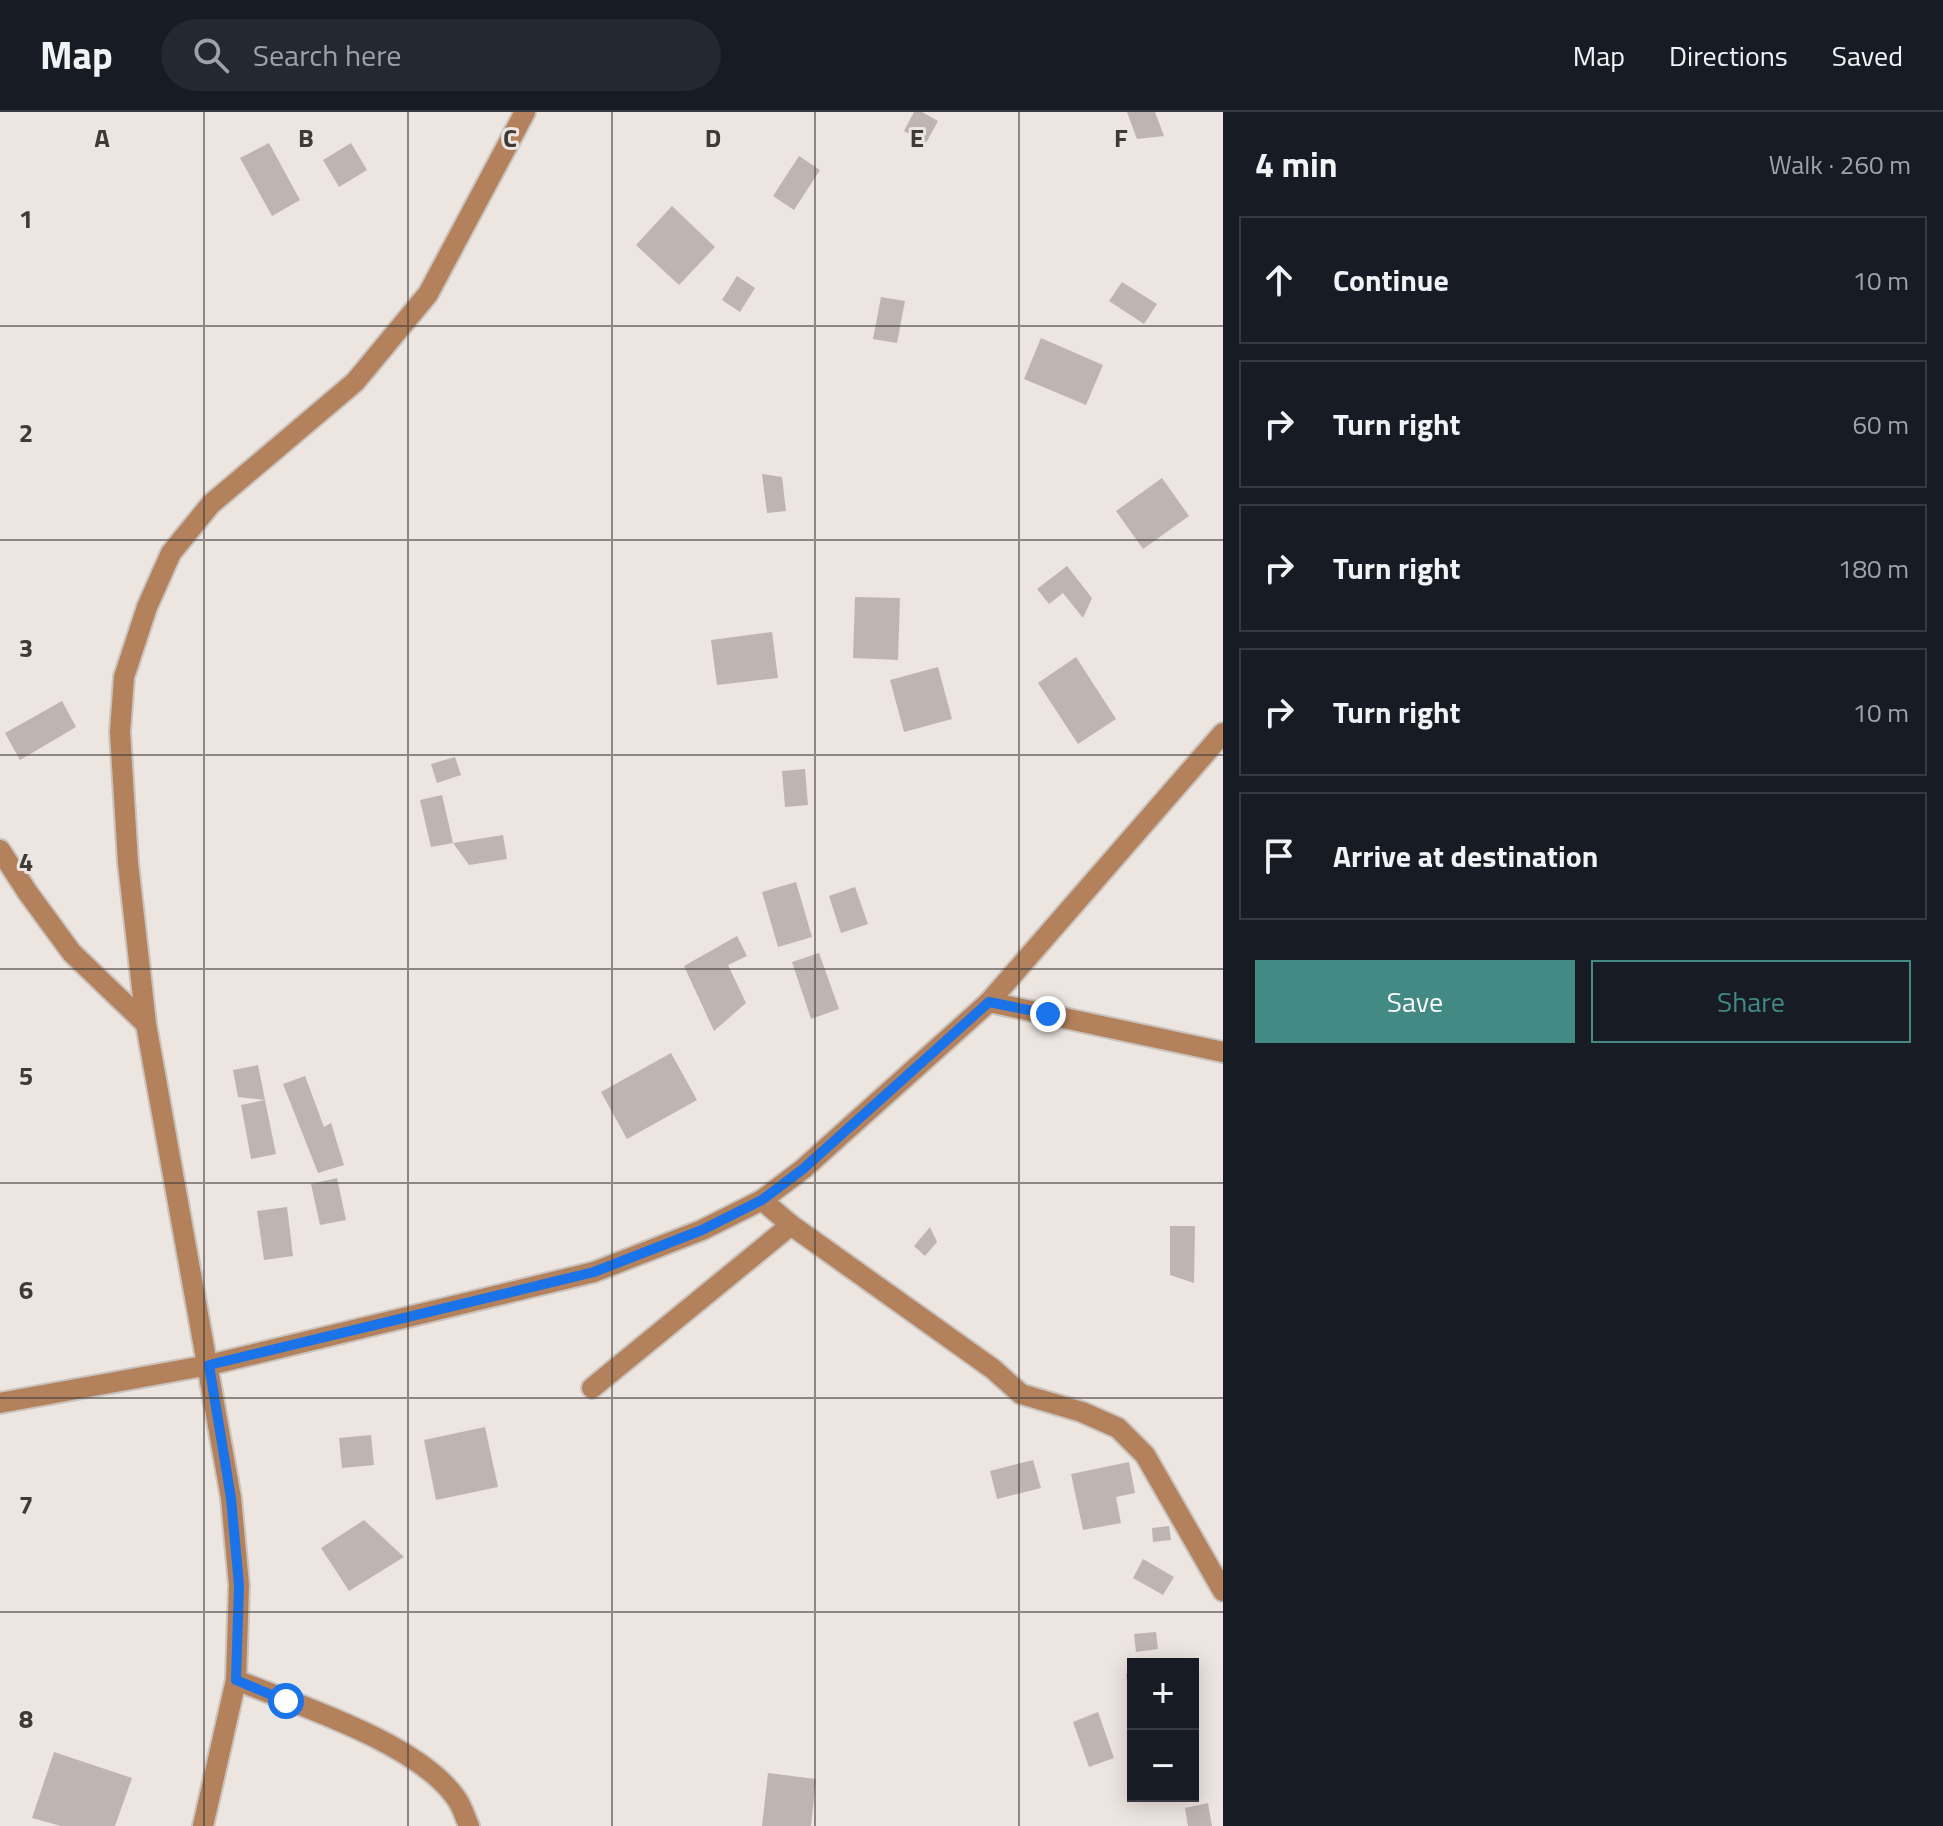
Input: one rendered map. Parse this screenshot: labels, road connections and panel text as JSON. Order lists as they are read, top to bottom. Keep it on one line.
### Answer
{"page":{"header":"Map","search":"Search here","nav":["Map","Directions","Saved"],"heading":["4 min","Walk · 260 m"],"list":[["Continue","10 m"],["Turn right","60 m"],["Turn right","180 m"],["Turn right","10 m"],"Arrive at destination"],"buttons":["Save","Share"],"map_buttons":["+","−"]},"grid":{"columns":["A","B","C","D","E","F"],"rows":["1","2","3","4","5","6","7","8"]}}
